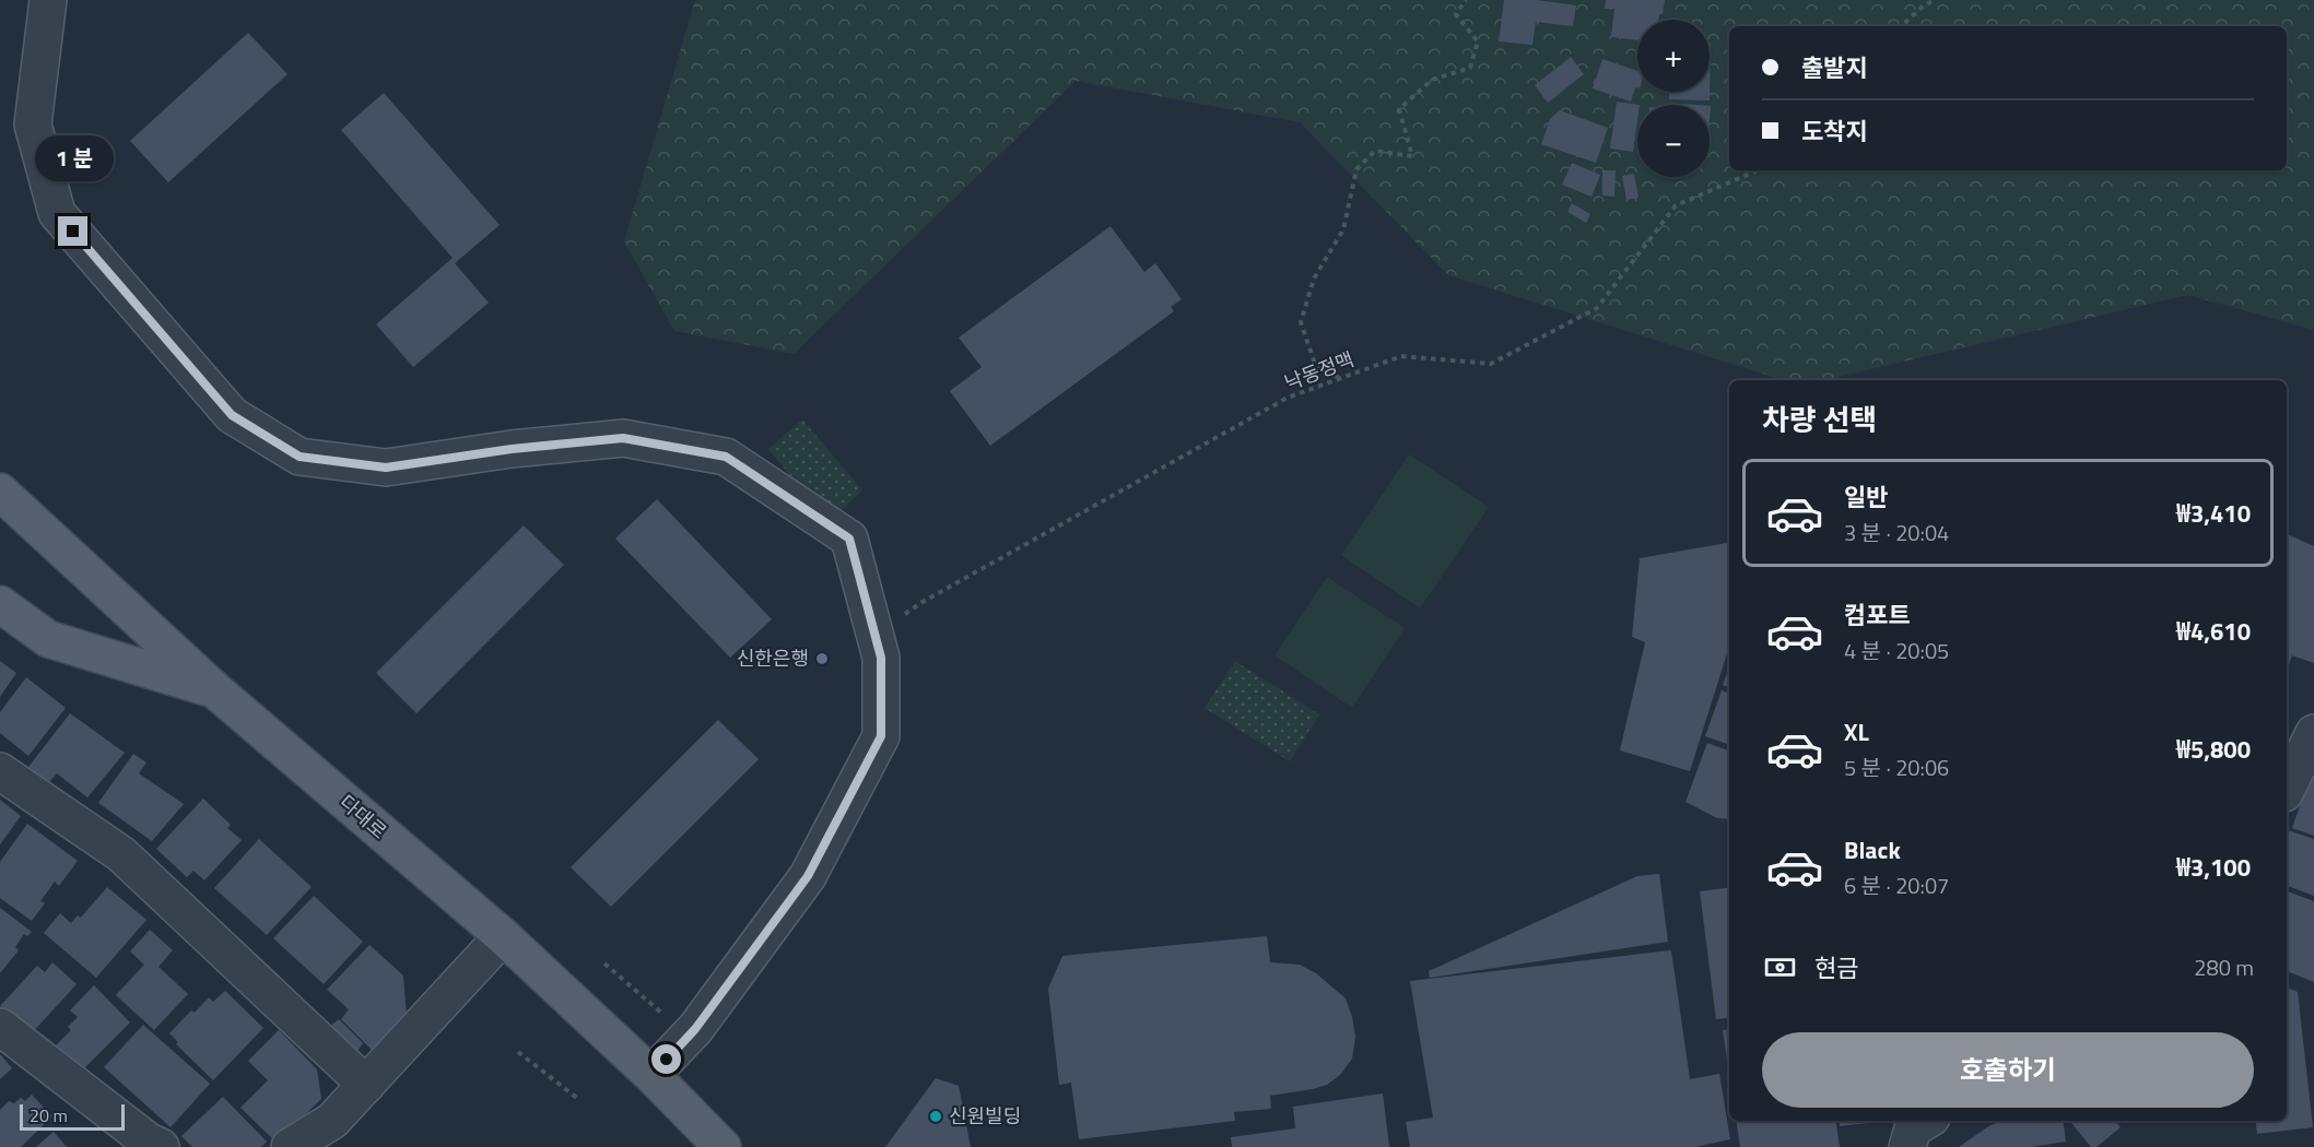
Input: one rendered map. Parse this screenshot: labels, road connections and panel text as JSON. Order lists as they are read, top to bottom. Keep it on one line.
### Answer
{"streets":{"main road":["다대로"],"path":["낙동정맥"]},"places":["신한은행","신원빌딩"],"scale_bar":"20 m","page":{"map_buttons":["+","−"],"banner":["출발지","도착지"],"bubble":"1 분","heading":"차량 선택","list":[{"name":"일반","note":"3 분 · 20:04","value":"₩3,410"},{"name":"컴포트","note":"4 분 · 20:05","value":"₩4,610"},{"name":"XL","note":"5 분 · 20:06","value":"₩5,800"},{"name":"Black","note":"6 분 · 20:07","value":"₩3,100"}],"pay":["현금","280 m"],"buttons":"호출하기","scale":"20 m"}}
